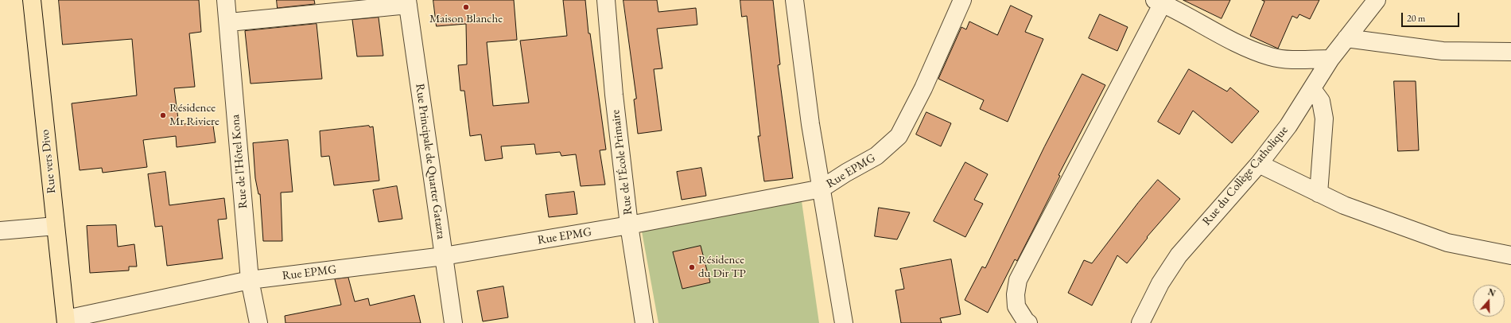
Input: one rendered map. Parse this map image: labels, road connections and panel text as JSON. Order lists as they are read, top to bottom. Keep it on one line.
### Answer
{"streets":{"main road":["Rue vers Divo"],"street":["Rue de l'Hôtel Kona","Rue Principale de Quarter Gatazra","Rue de l'École Primaire","Rue EPMG","Rue du Collège Catholique"]},"crossings":[["Rue vers Divo","Rue EPMG"],["Rue de l'Hôtel Kona","Rue EPMG"],["Rue Principale de Quarter Gatazra","Rue EPMG"],["Rue de l'École Primaire","Rue EPMG"]],"places":["Maison Blanche","Résidence Mr Riviere","Résidence du Dir TP"],"scale_bar":"20 m","north":"top"}
